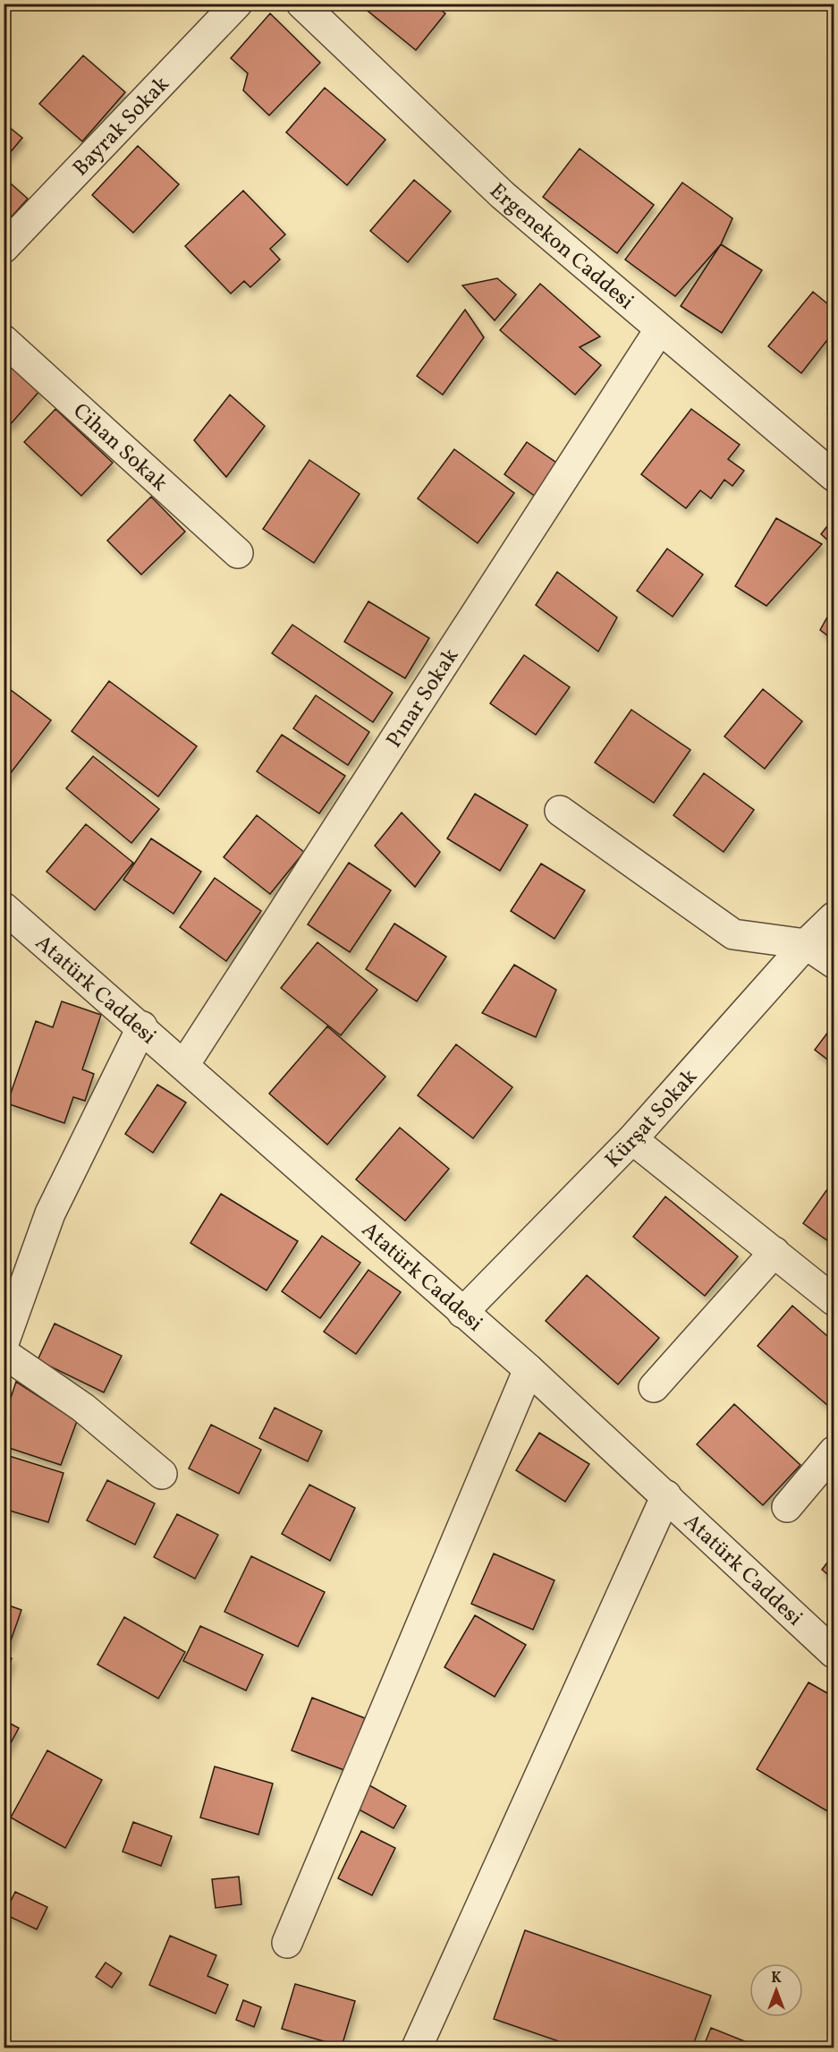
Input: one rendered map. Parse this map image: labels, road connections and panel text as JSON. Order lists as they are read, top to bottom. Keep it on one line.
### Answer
{"streets":{"street":["Bayrak Sokak","Ergenekon Caddesi","Cihan Sokak","Pınar Sokak","Atatürk Caddesi","Kürşat Sokak"]},"crossings":[["Ergenekon Caddesi","Pınar Sokak"],["Pınar Sokak","Atatürk Caddesi"],["Atatürk Caddesi","Kürşat Sokak"]],"north":"top"}
